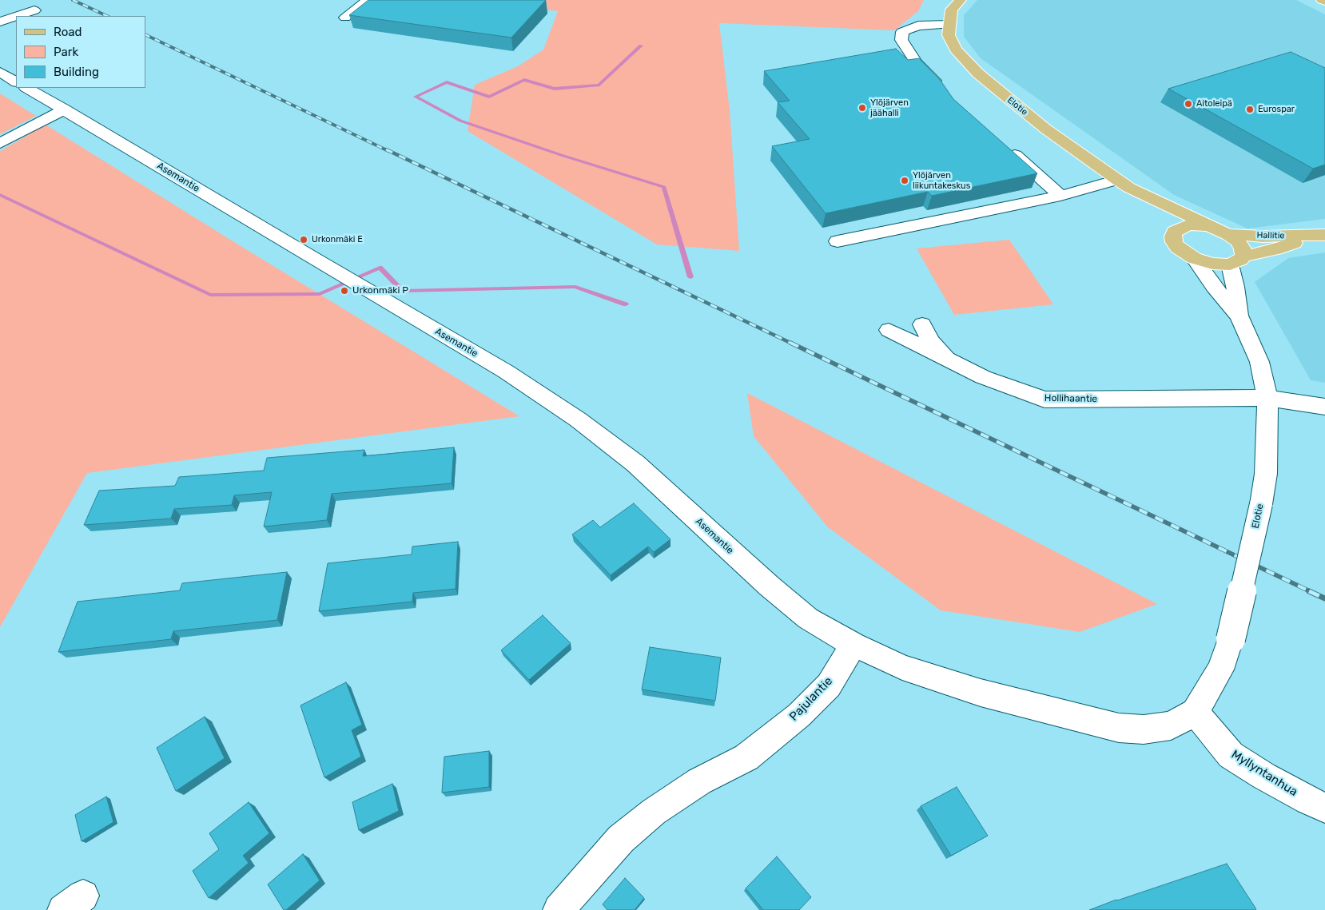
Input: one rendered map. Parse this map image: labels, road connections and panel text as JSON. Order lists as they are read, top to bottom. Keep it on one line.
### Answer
{"streets":{"main road":["Elotie","Hallitie"],"street":["Asemantie","Hollihaantie","Pajulantie","Myllyntanhua"]},"crossings":[["Elotie","Hallitie"],["Elotie","Hollihaantie"],["Elotie","Myllyntanhua"],["Asemantie","Pajulantie"]],"places":["Aitoleipä","Ylöjärven jäähalli","Eurospar","Ylöjärven liikuntakeskus","Urkonmäki E","Urkonmäki P"],"legend":["Road","Park","Building"]}
